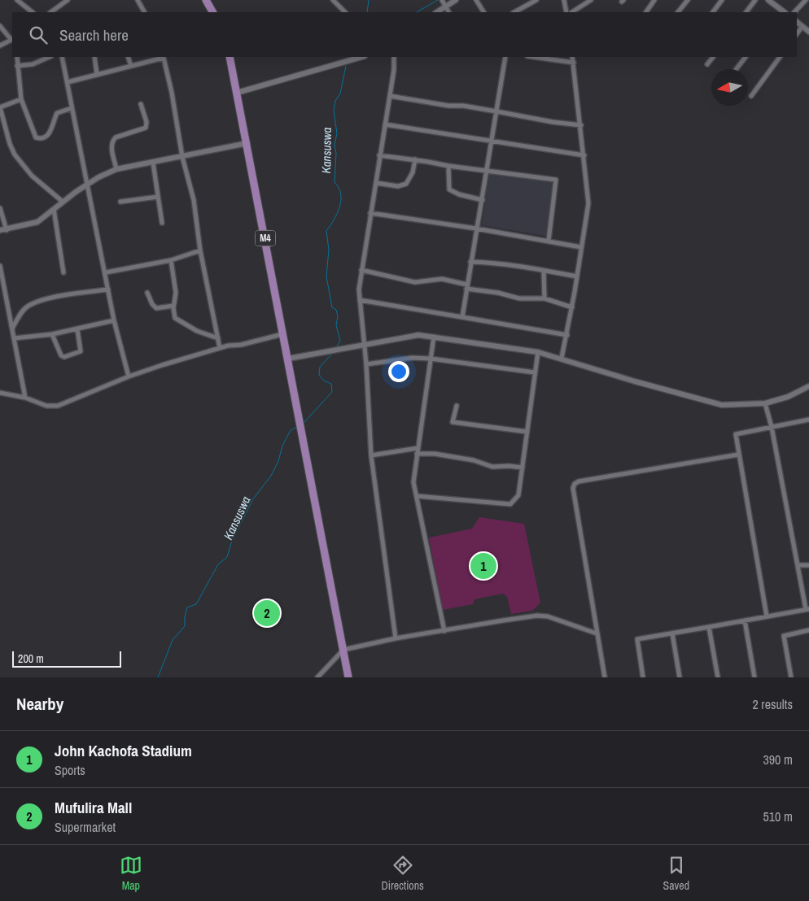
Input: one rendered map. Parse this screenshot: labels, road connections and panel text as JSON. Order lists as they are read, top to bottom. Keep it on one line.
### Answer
{"streets":{"main road":["M4"]},"water":["Kansuswa"],"scale_bar":"200 m","north":"left","page":{"search":"Search here","pins":["1","2"],"scale":"200 m","heading":["Nearby","2 results"],"list":[{"mark":"1","name":"John Kachofa Stadium","note":"Sports","value":"390 m"},{"mark":"2","name":"Mufulira Mall","note":"Supermarket","value":"510 m"}],"nav":["Map","Directions","Saved"]}}
